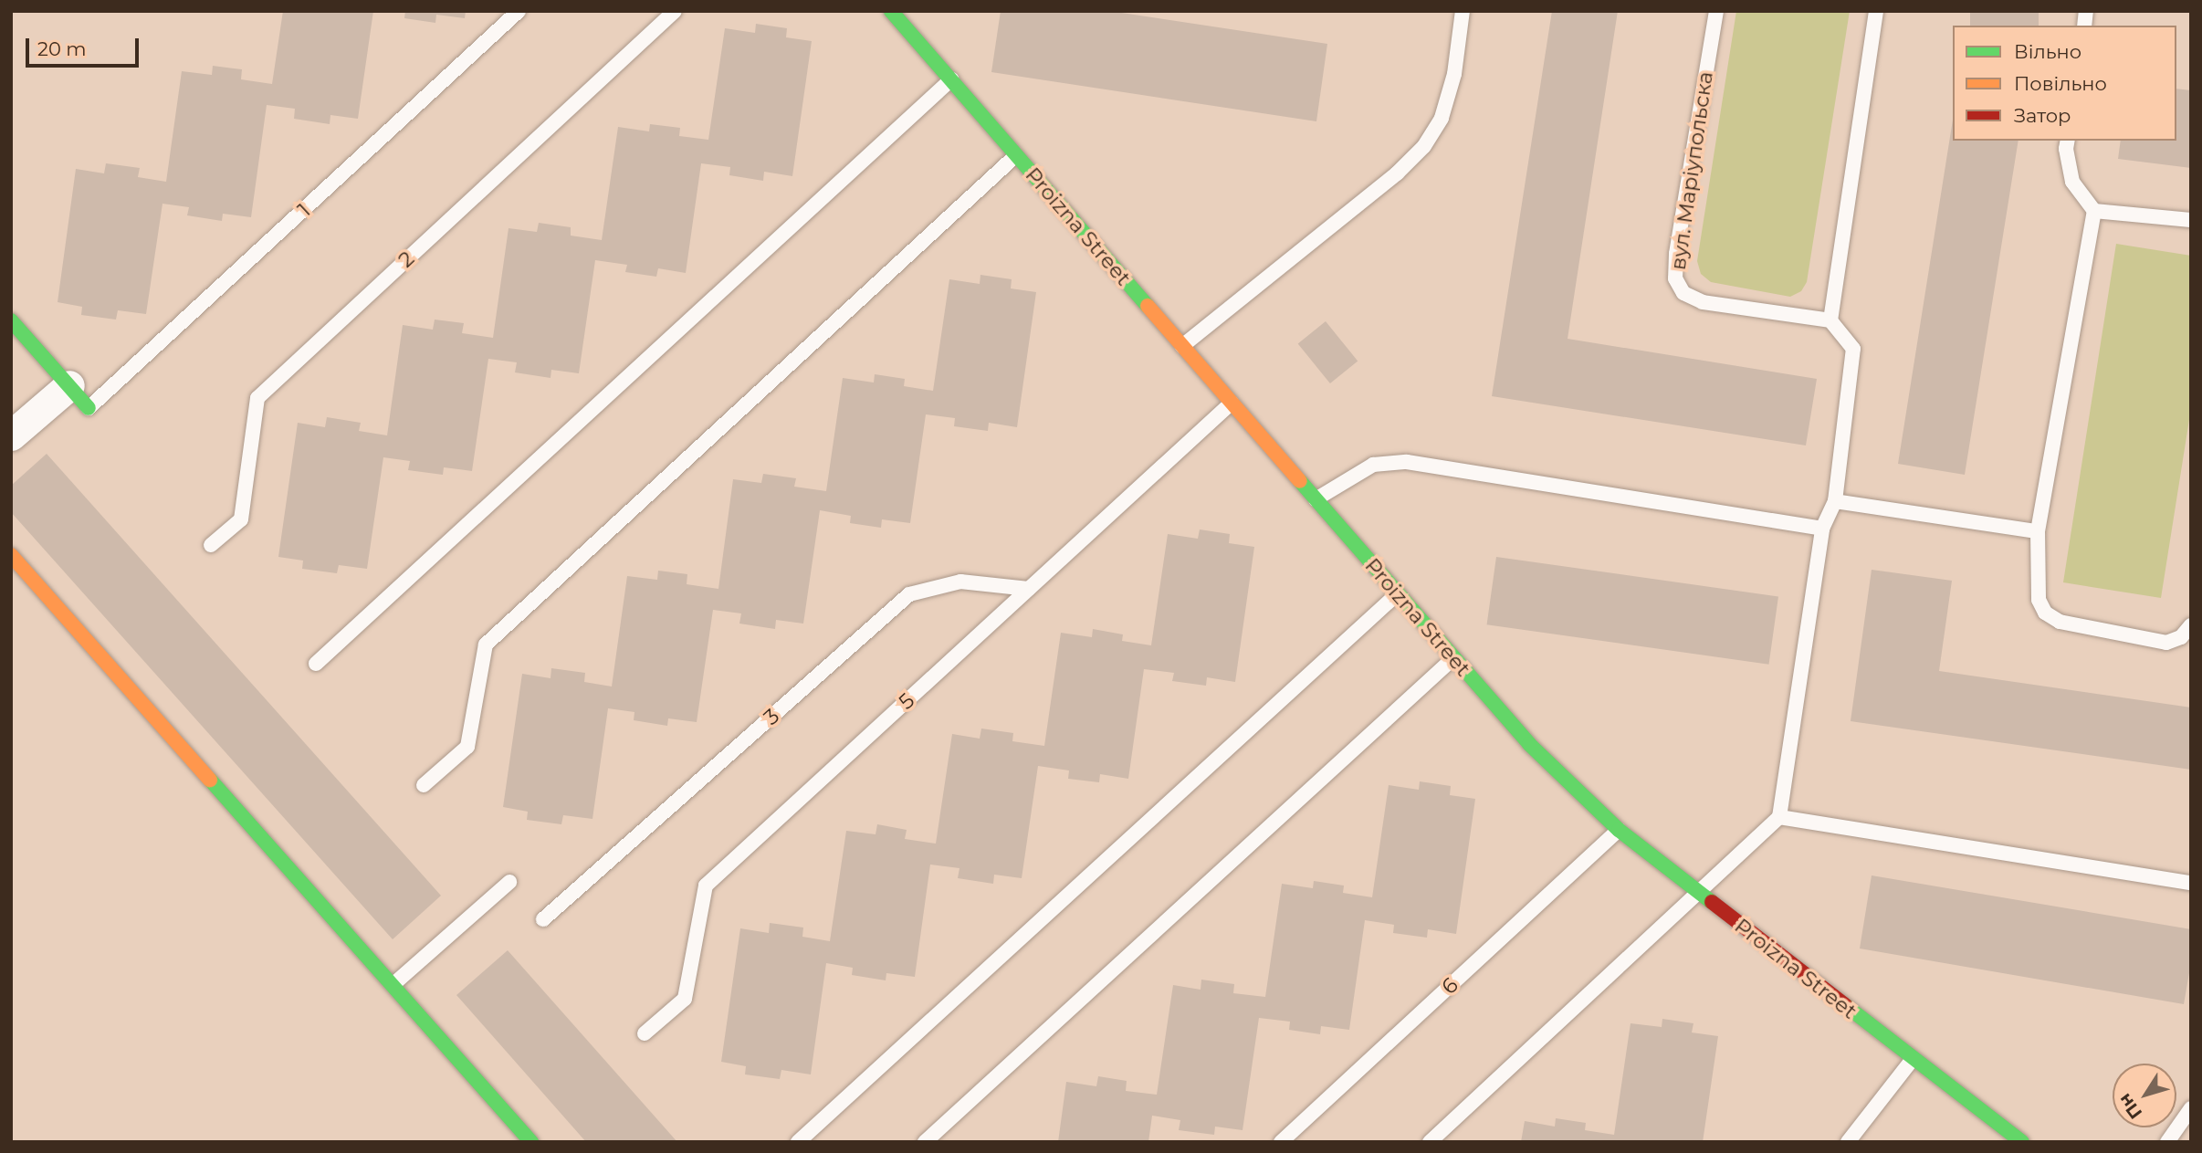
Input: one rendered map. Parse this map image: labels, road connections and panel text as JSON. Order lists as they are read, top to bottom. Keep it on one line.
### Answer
{"streets":{"street":["Proizna Street"],"lane":["вул. Маріупольска","1","2","5","3","6"]},"crossings":[["Proizna Street","5"],["Proizna Street","6"],["5","3"]],"legend":["Вільно","Повільно","Затор"],"scale_bar":"20 m","north":"bottom left"}
